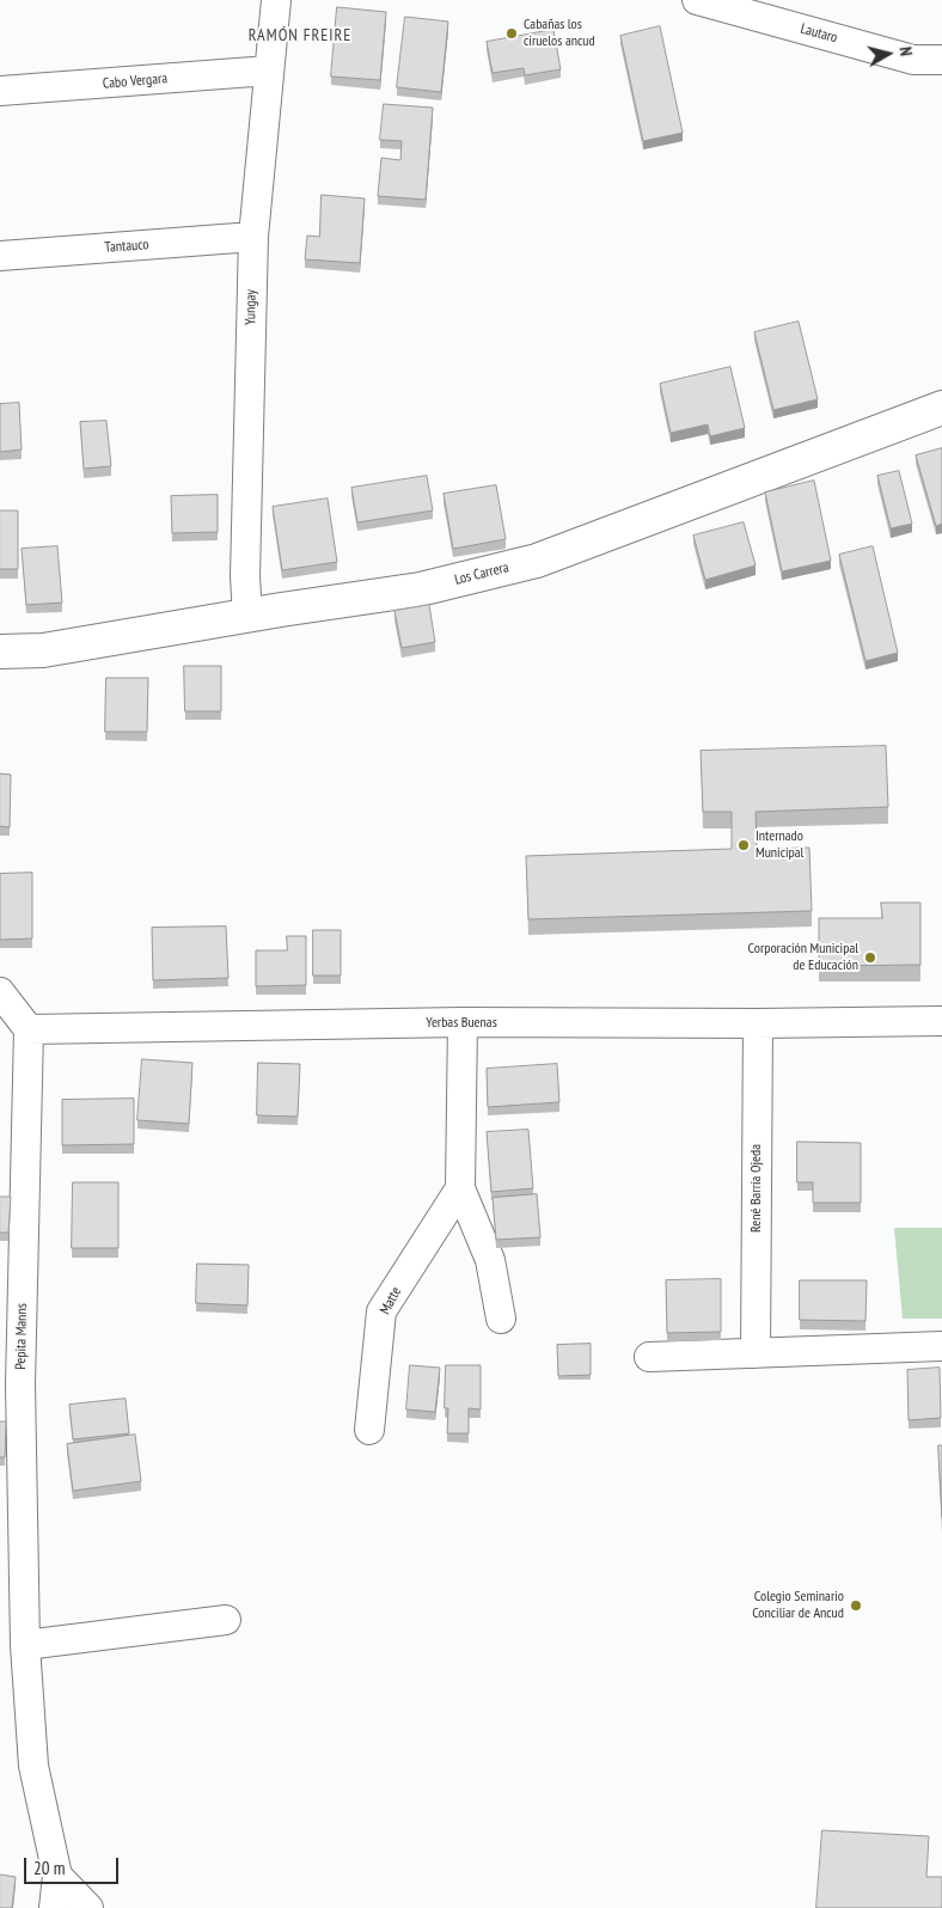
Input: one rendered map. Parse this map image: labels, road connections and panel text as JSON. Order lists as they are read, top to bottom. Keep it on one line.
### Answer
{"streets":{"street":["Lautaro","Cabo Vergara","Tantauco","Yungay","Los Carrera","Yerbas Buenas","René Barría Ojeda","Matte","Pepita Manns"]},"crossings":[["Cabo Vergara","Yungay"],["Tantauco","Yungay"],["Yungay","Los Carrera"],["Yerbas Buenas","René Barría Ojeda"],["Yerbas Buenas","Pepita Manns"]],"districts":["RAMÓN FREIRE"],"places":["Cabañas los ciruelos ancud","Internado Municipal","Corporación Municipal de Educación","Colegio Seminario Conciliar de Ancud"],"scale_bar":"20 m","north":"right"}
